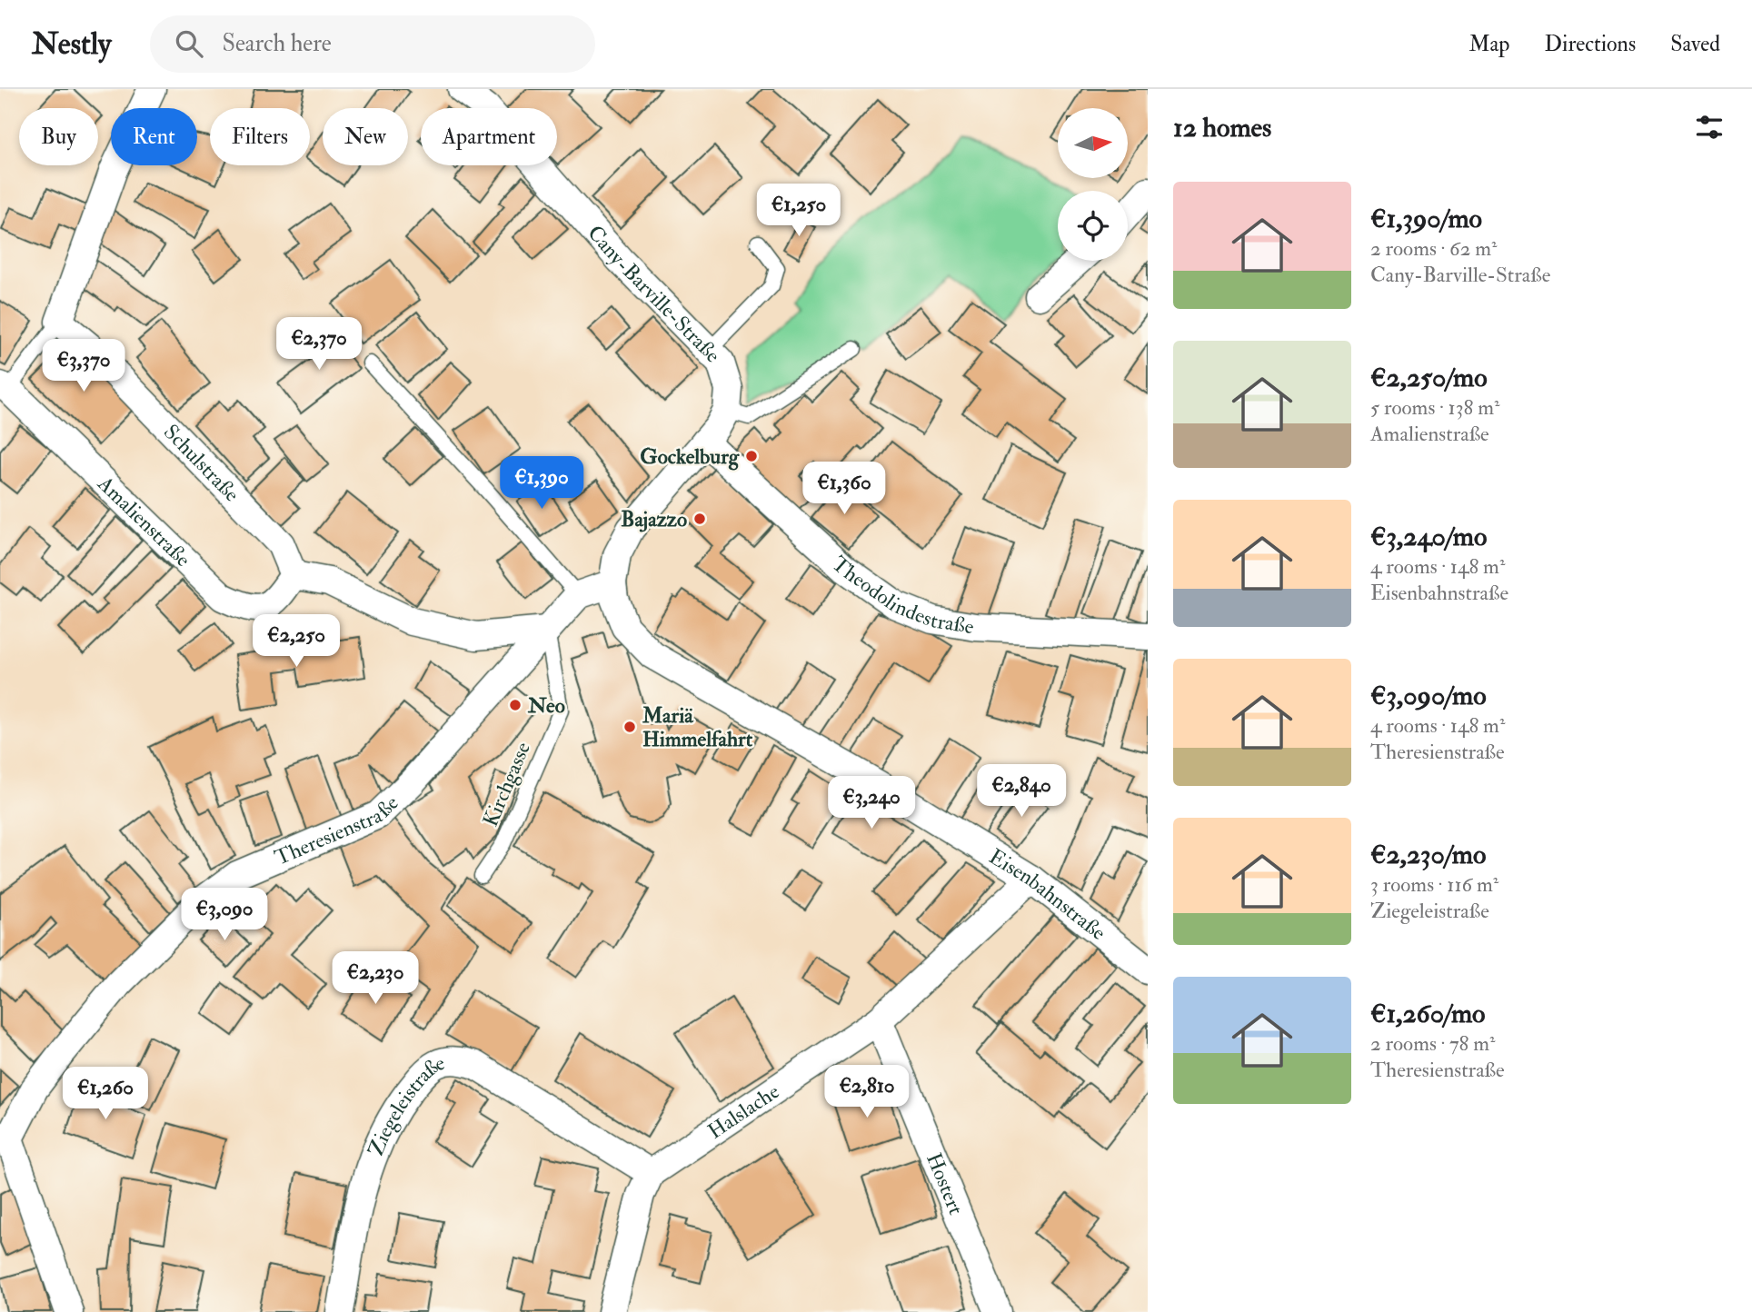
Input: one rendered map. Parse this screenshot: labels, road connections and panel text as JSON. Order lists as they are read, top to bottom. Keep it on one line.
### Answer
{"streets":{"street":["Cany-Barville-Straße","Schulstraße","Amalienstraße","Theodolindestraße","Theresienstraße","Eisenbahnstraße","Halslache","Ziegeleistraße","Hostert"],"lane":["Kirchgasse"]},"crossings":[["Schulstraße","Amalienstraße"],["Kirchgasse","Theresienstraße"],["Theresienstraße","Eisenbahnstraße"],["Eisenbahnstraße","Halslache"],["Halslache","Ziegeleistraße"],["Halslache","Hostert"]],"places":["Gockelburg","Bajazzo","Neo","Mariä Himmelfahrt"],"north":"right","page":{"header":"Nestly","search":"Search here","nav":["Map","Directions","Saved"],"heading":"12 homes","chip":["Buy","Rent","Filters","New","Apartment"],"list":[{"name":"€1,390/mo","note":"2 rooms · 62 m² · Cany-Barville-Straße"},{"name":"€2,250/mo","note":"5 rooms · 138 m² · Amalienstraße"},{"name":"€3,240/mo","note":"4 rooms · 148 m² · Eisenbahnstraße"},{"name":"€3,090/mo","note":"4 rooms · 148 m² · Theresienstraße"},{"name":"€2,230/mo","note":"3 rooms · 116 m² · Ziegeleistraße"},{"name":"€1,260/mo","note":"2 rooms · 78 m² · Theresienstraße"}],"price":["€1,250","€2,370","€3,370","€1,390","€1,360","€2,250","€2,840","€3,240","€3,090","€2,230","€2,810","€1,260"]}}
